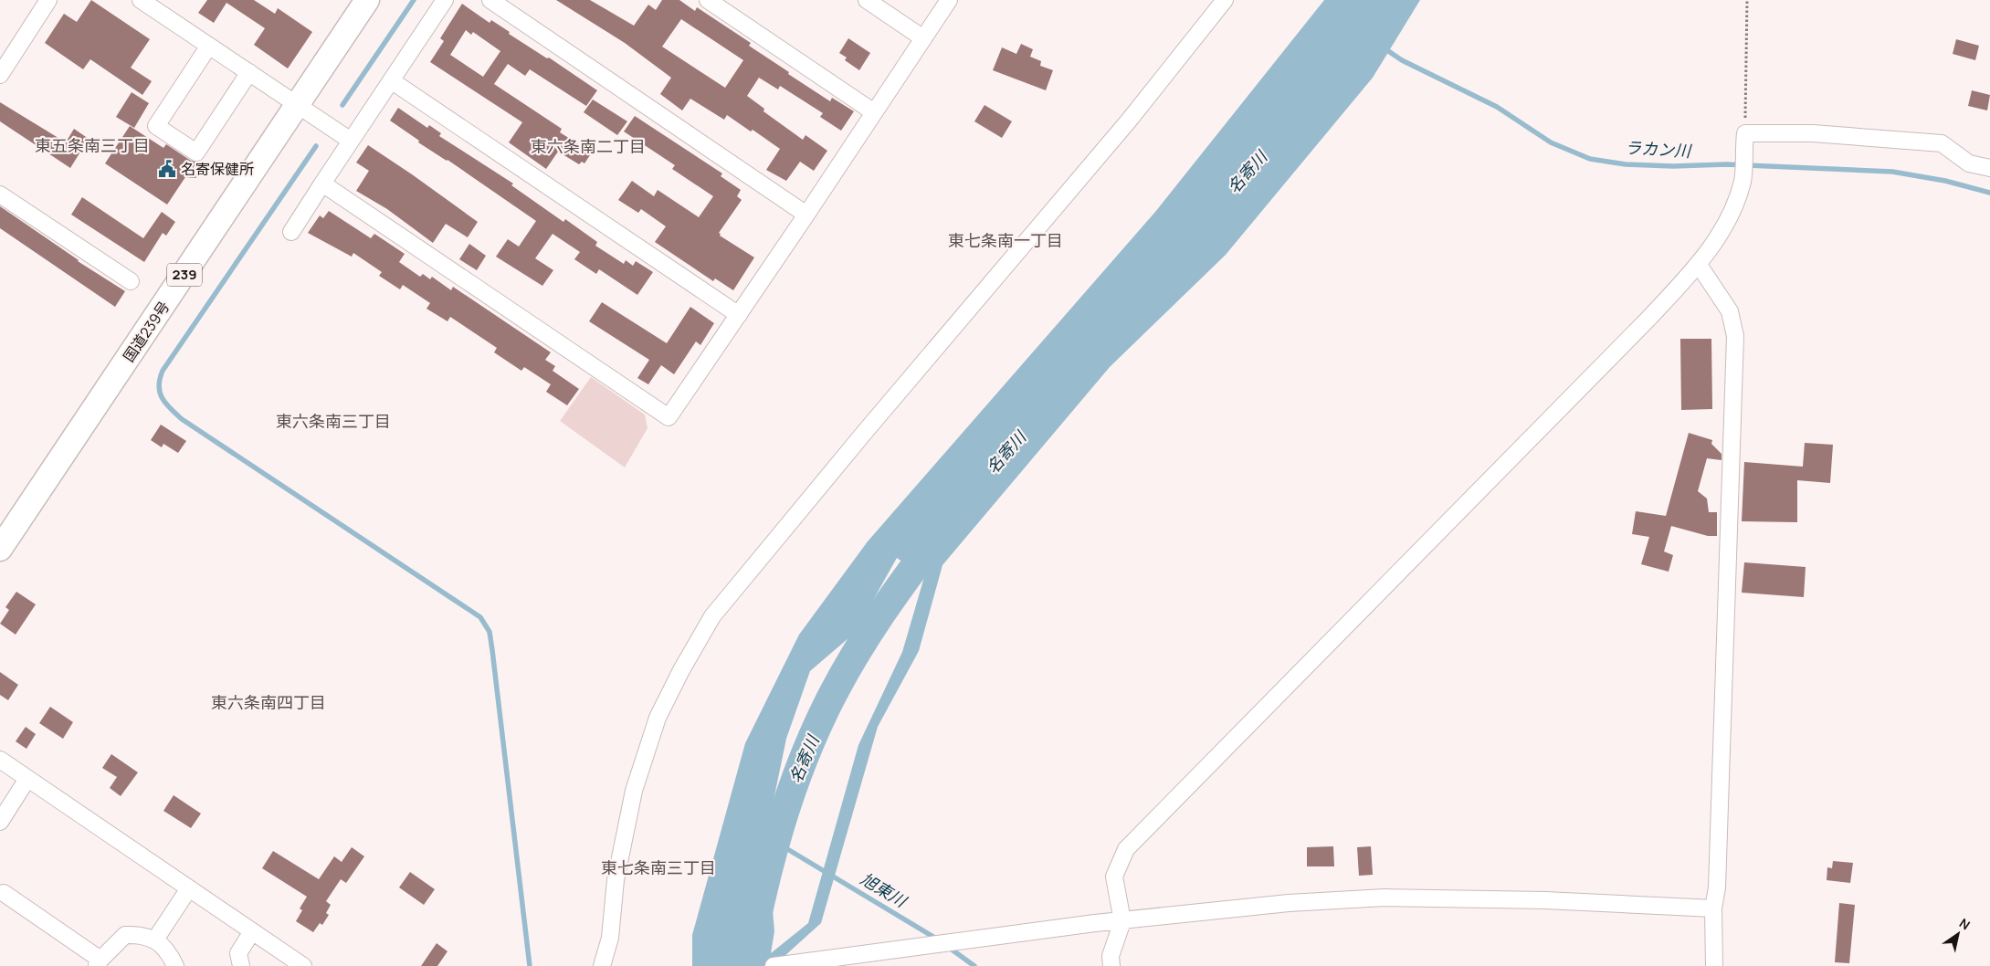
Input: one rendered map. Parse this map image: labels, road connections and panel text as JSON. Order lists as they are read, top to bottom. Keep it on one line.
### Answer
{"streets":{"highway":["239","国道239号"]},"districts":["東五条南三丁目","東六条南二丁目","東七条南一丁目","東六条南三丁目","東六条南四丁目","東七条南三丁目"],"water":["ラカン川","名寄川","旭東川"],"places":{"public building":["名寄保健所"]},"north":"top right"}
